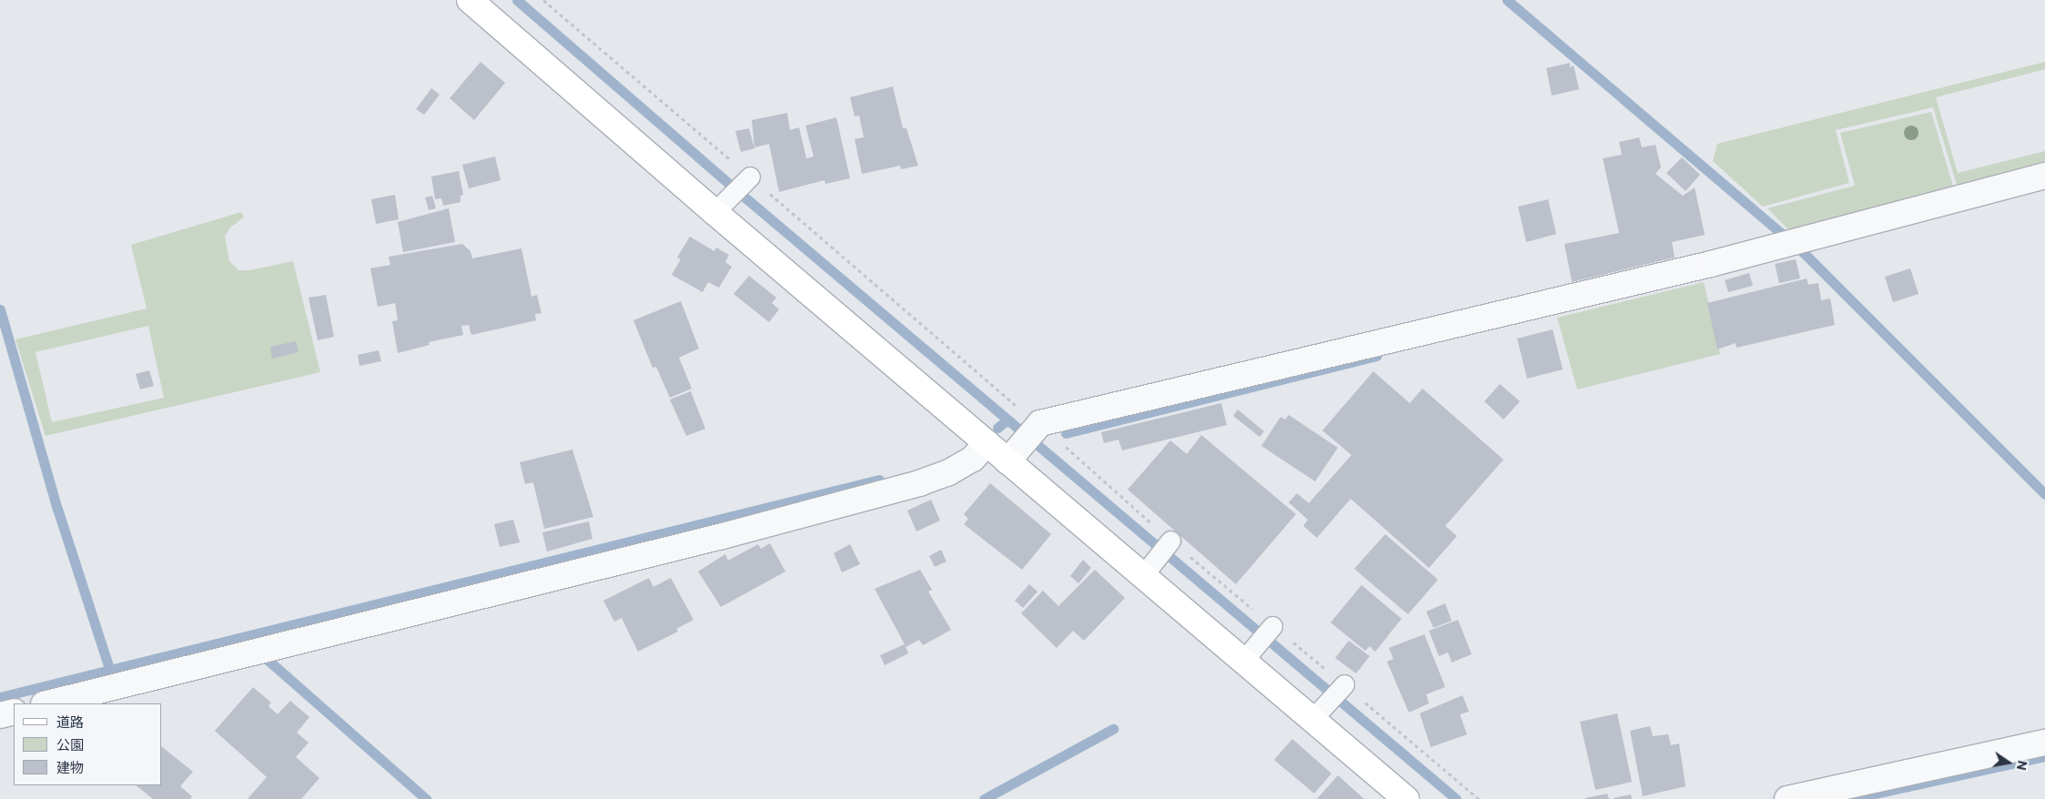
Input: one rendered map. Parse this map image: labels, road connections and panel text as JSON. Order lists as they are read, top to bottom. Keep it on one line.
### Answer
{"legend":["道路","公園","建物"],"north":"right"}
